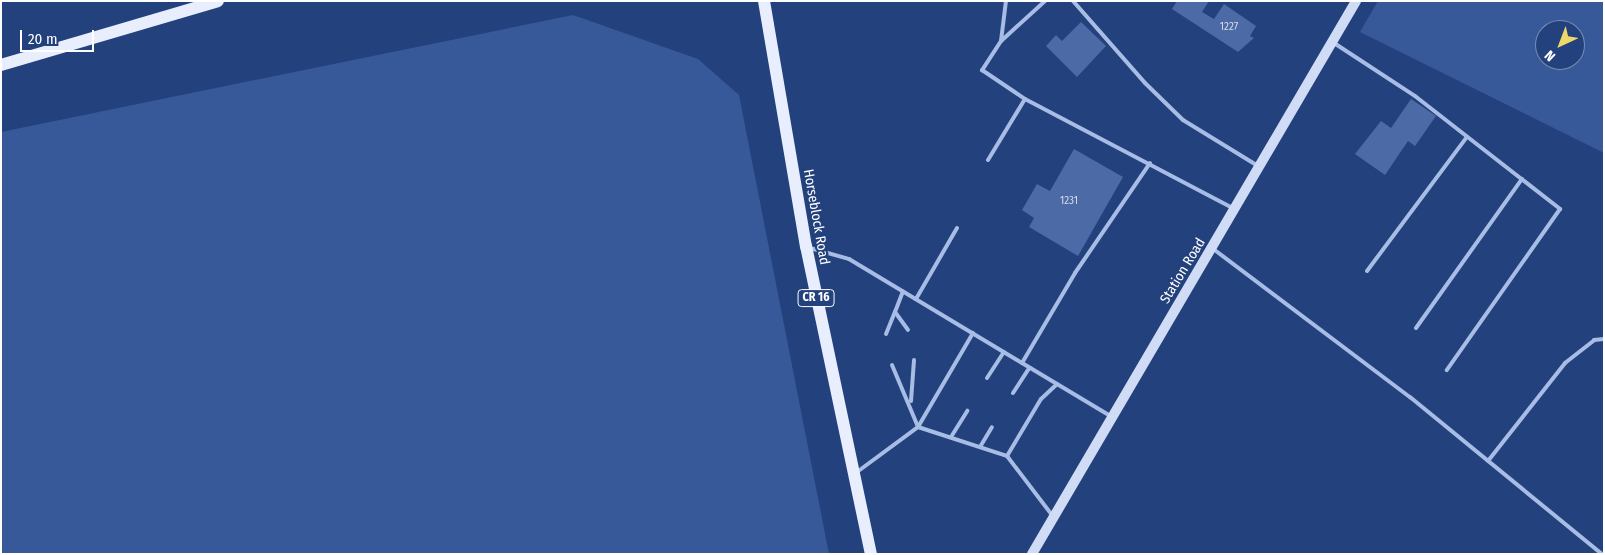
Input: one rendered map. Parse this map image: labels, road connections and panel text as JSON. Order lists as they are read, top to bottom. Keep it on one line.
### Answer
{"streets":{"main road":["Horseblock Road","Station Road","CR 16"]},"house_numbers":["1227","1231"],"scale_bar":"20 m","north":"bottom left"}
